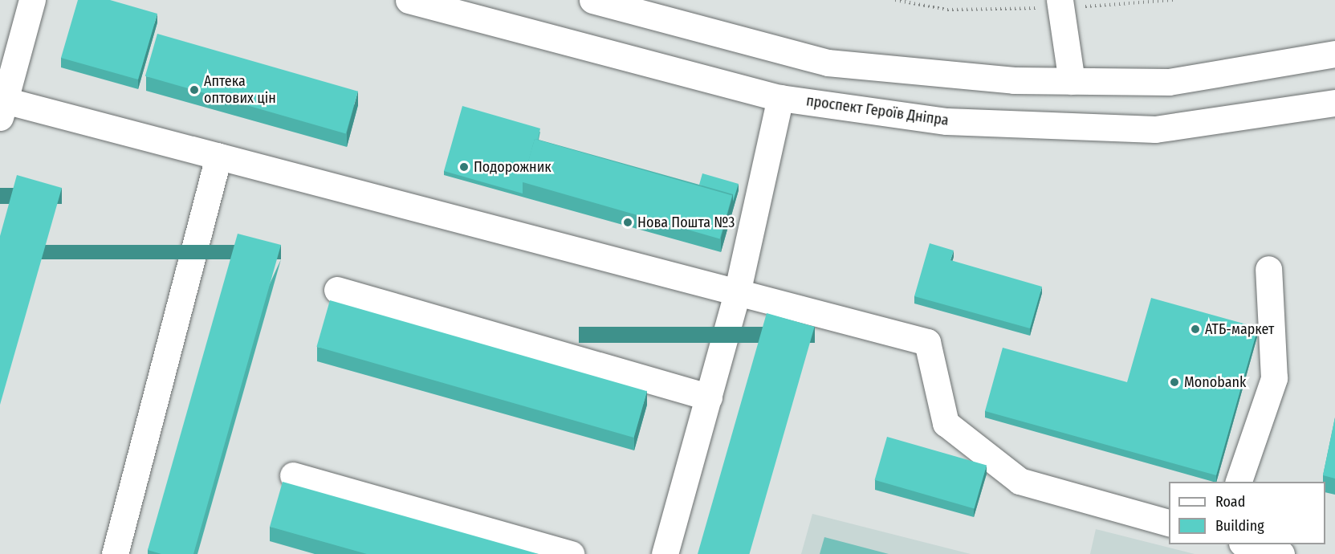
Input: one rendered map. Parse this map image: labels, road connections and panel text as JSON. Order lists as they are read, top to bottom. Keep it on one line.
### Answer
{"streets":{"street":["проспект Героїв Дніпра"]},"places":["Аптека оптових цін","Подорожник","Нова Пошта №3","АТБ-маркет","Monobank"],"legend":["Road","Building"]}
